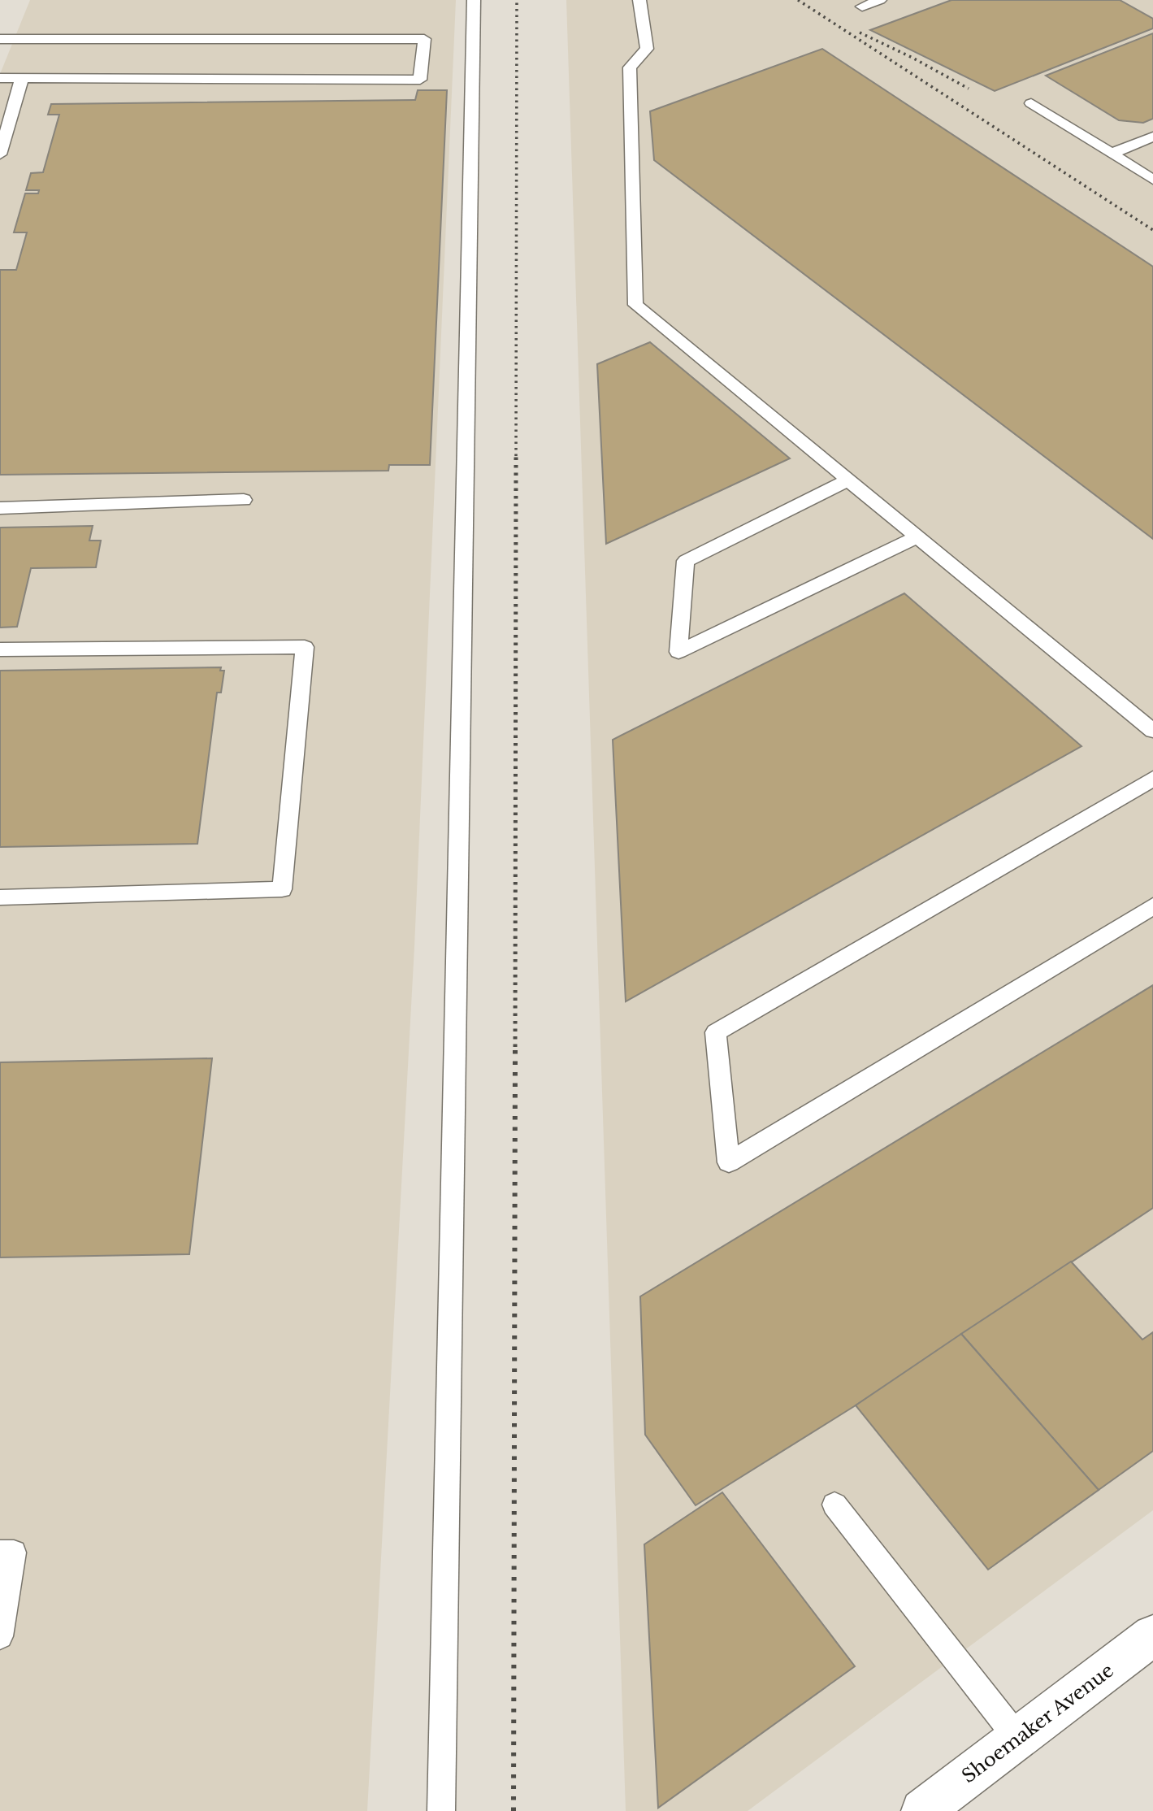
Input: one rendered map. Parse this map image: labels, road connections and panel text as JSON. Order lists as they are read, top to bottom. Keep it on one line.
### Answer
{"streets":{"street":["Shoemaker Avenue"]}}
